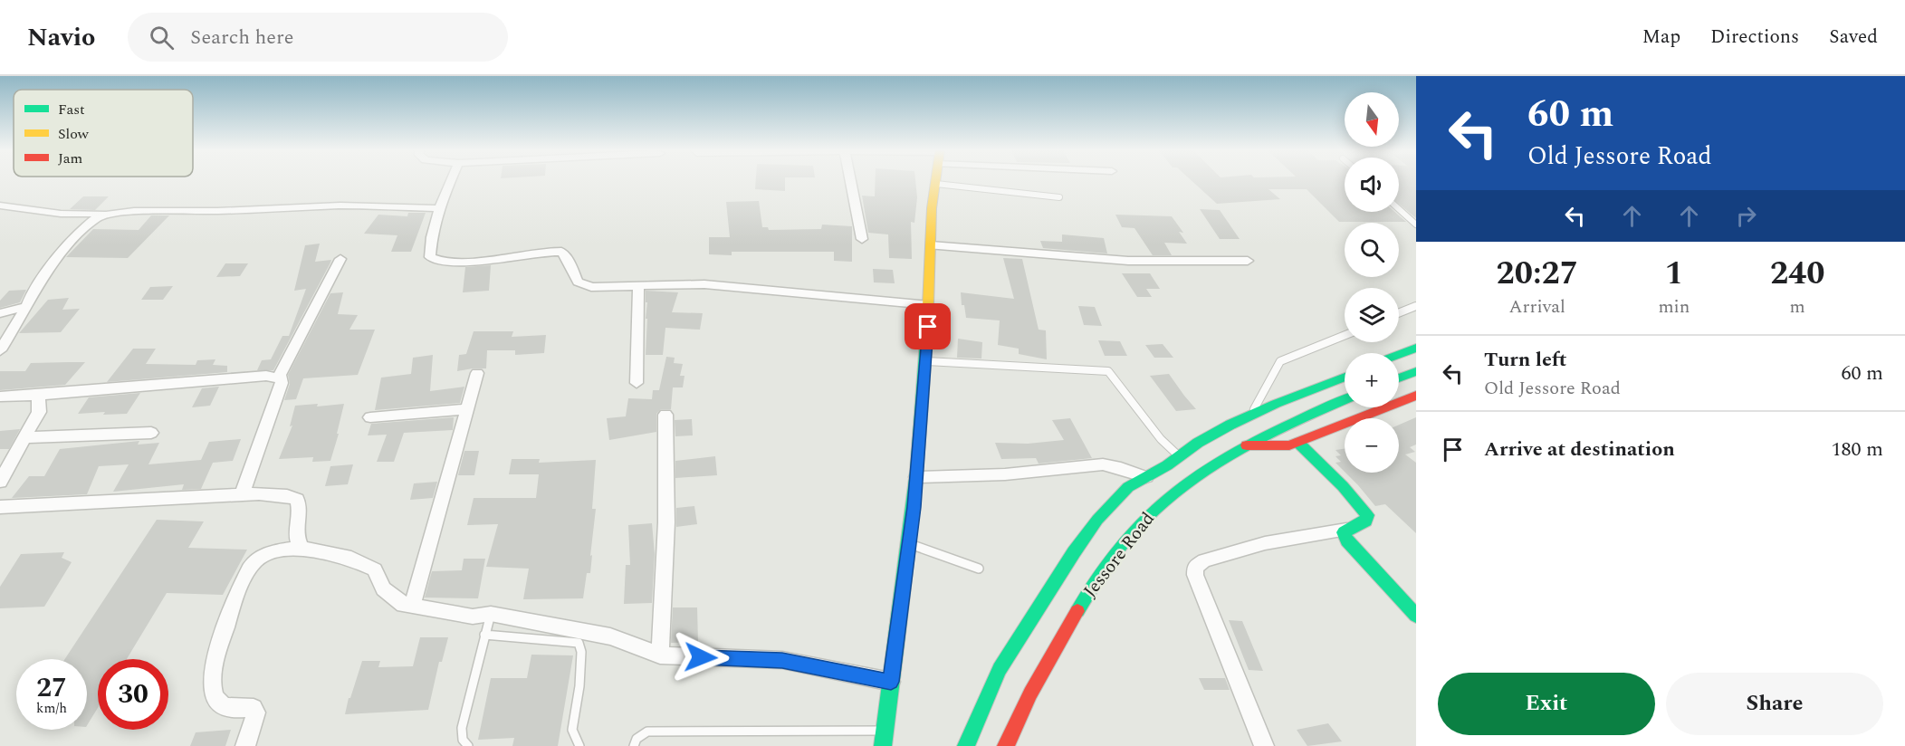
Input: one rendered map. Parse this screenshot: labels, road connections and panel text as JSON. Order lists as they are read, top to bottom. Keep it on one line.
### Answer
{"streets":{"main road":["Jessore Road"]},"legend":["Fast","Slow","Jam"],"north":"bottom","page":{"header":"Navio","search":"Search here","nav":["Map","Directions","Saved"],"turn":["60 m","Old Jessore Road"],"map_buttons":["+","−"],"eta":["20:27","Arrival","1","min","240","m"],"list":[{"name":"Turn left","note":"Old Jessore Road","value":"60 m"},{"name":"Arrive at destination","value":"180 m"}],"speed":"27 km/h","limit":"30","buttons":["Exit","Share"]}}
